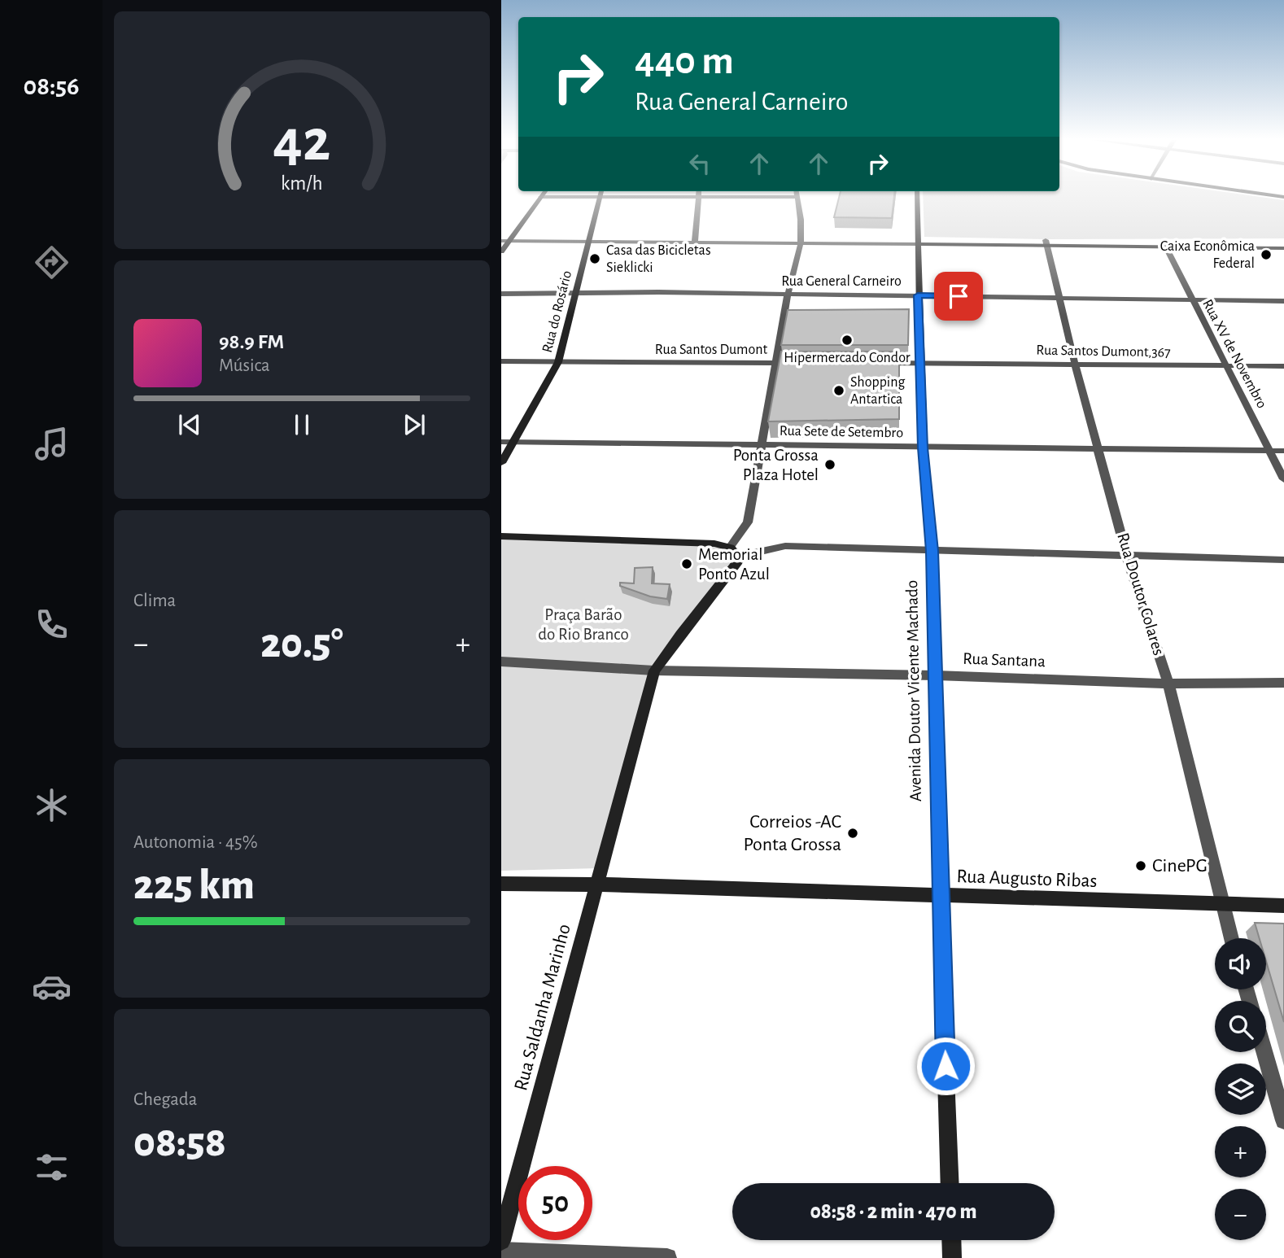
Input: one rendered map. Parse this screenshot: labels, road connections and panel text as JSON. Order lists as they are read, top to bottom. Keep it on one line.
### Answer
{"streets":{"main road":["Rua do Rosário","Avenida Doutor Vicente Machado","Rua Augusto Ribas","Rua Saldanha Marinho"],"street":["Rua General Carneiro","Rua Santos Dumont","Rua Santos Dumont,367","Rua XV de Novembro","Rua Sete de Setembro","Rua Doutor Colares","Rua Santana"]},"crossings":[["Rua General Carneiro","Rua do Rosário"],["Rua General Carneiro","Rua XV de Novembro"],["Rua General Carneiro","Rua Doutor Colares"],["Rua General Carneiro","Avenida Doutor Vicente Machado"],["Rua do Rosário","Rua Santos Dumont"],["Rua do Rosário","Rua Sete de Setembro"],["Rua Santos Dumont,367","Rua XV de Novembro"],["Rua Santos Dumont,367","Rua Doutor Colares"],["Rua Santos Dumont,367","Avenida Doutor Vicente Machado"],["Rua XV de Novembro","Rua Sete de Setembro"],["Rua Sete de Setembro","Rua Doutor Colares"],["Rua Sete de Setembro","Avenida Doutor Vicente Machado"],["Rua Doutor Colares","Rua Santana"],["Rua Doutor Colares","Rua Augusto Ribas"],["Rua Santana","Avenida Doutor Vicente Machado"],["Avenida Doutor Vicente Machado","Rua Augusto Ribas"],["Rua Augusto Ribas","Rua Saldanha Marinho"]],"parks":["Praça Barão do Rio Branco"],"places":["Caixa Econômica Federal","Casa das Bicicletas Sieklicki","Hipermercado Condor","Shopping Antartica","Ponta Grossa Plaza Hotel","Memorial Ponto Azul","Correios -AC Ponta Grossa","CinePG"],"page":{"tabs":"08:56","turn":["440 m","Rua General Carneiro"],"song":["98.9 FM","Música"],"tile":["Clima",["Autonomia · 45%","225 km"],["Chegada","08:58"]],"heat":["−","20.5°","+"],"map_buttons":["+","−"],"limit":"50","trip":"08:58 · 2 min · 470 m","gauge":["42","km/h"]}}
